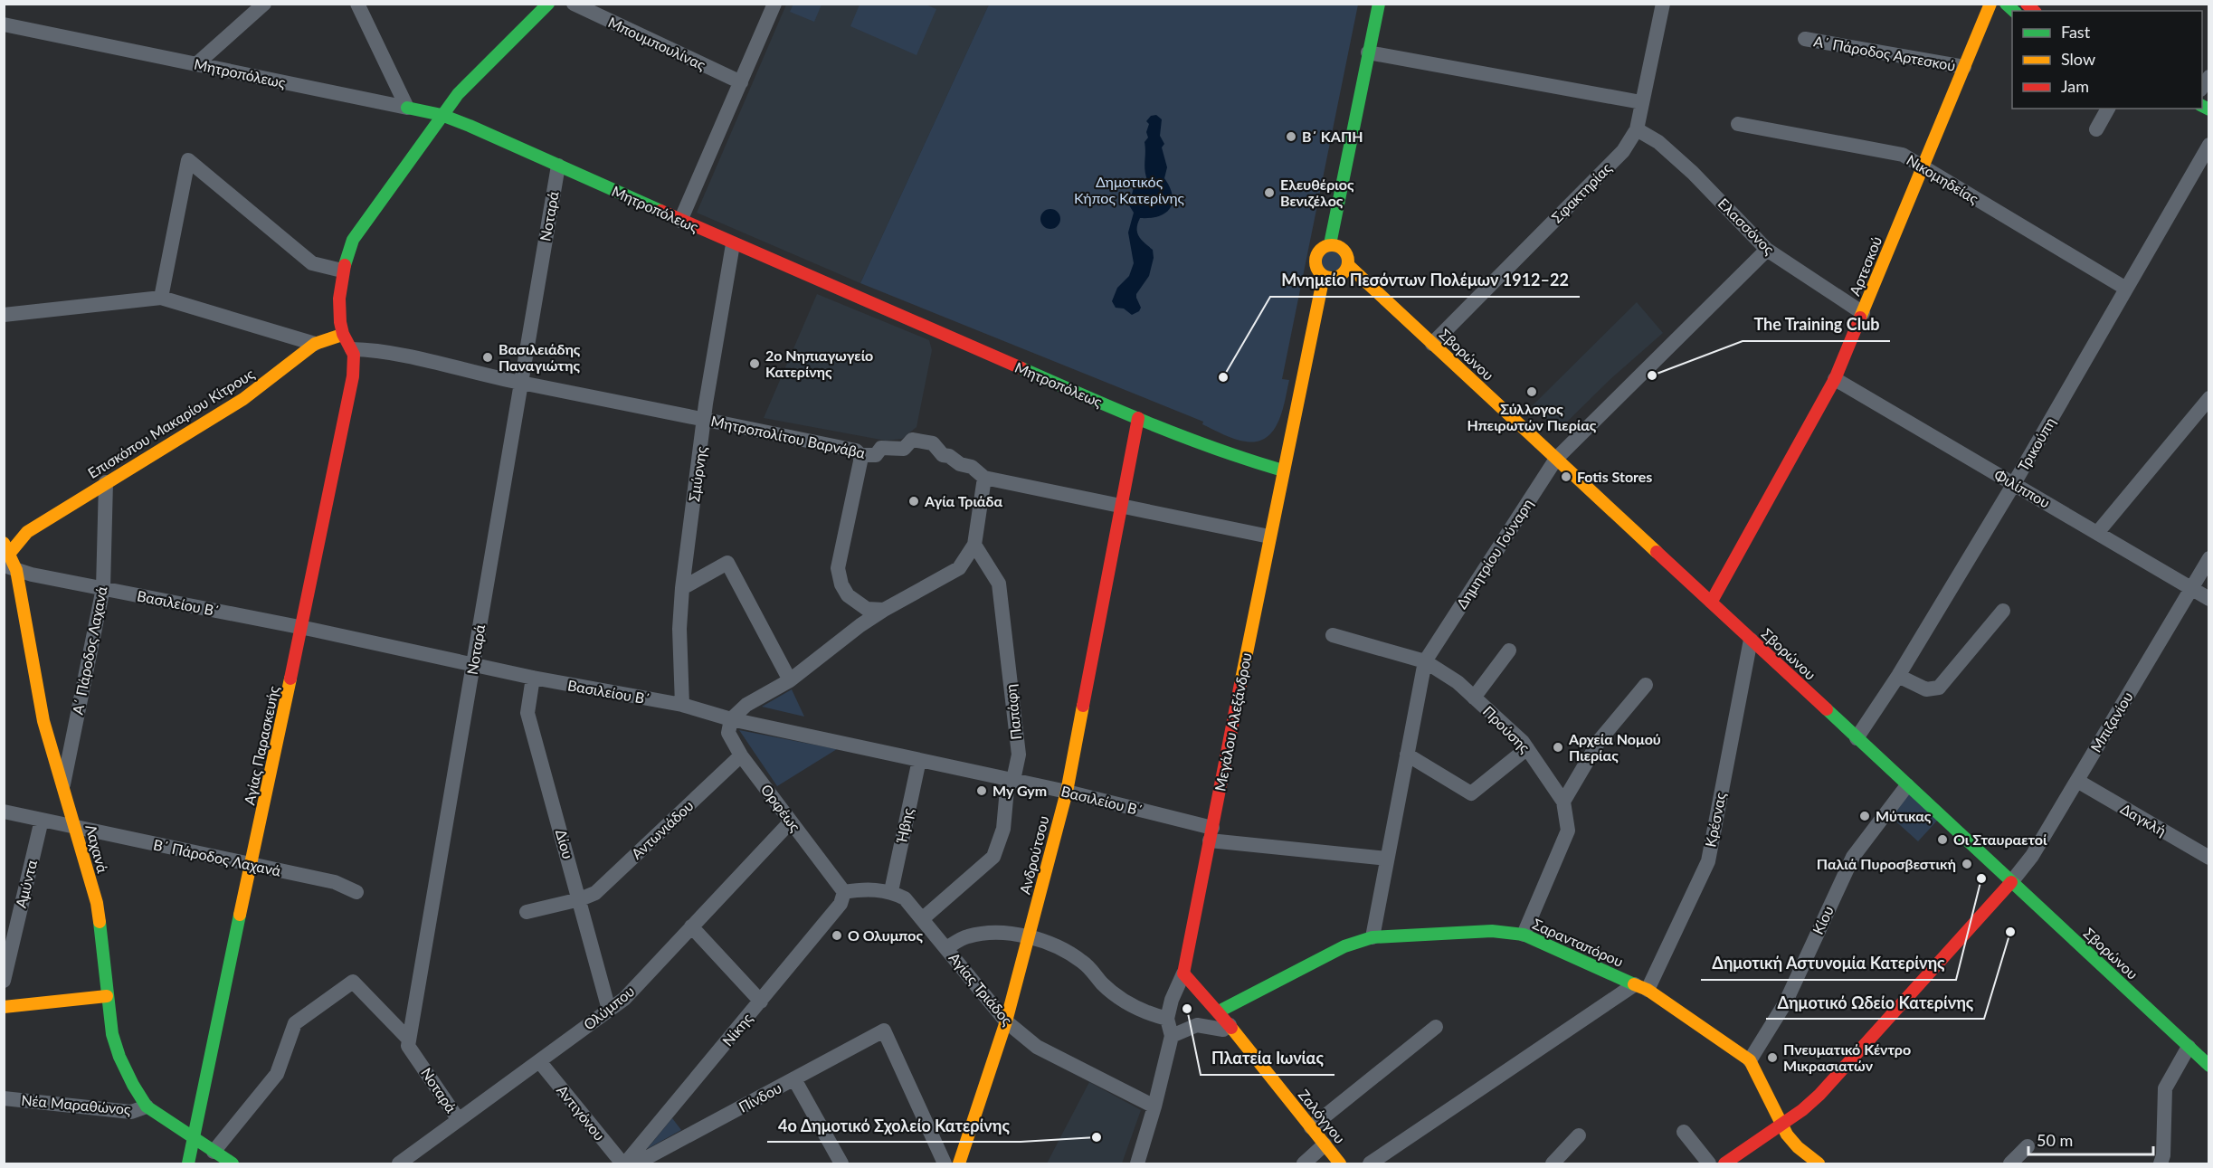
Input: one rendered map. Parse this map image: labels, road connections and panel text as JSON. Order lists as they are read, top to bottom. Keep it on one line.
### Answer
{"streets":{"street":["Μπουμπουλίνας","Α΄ Πάροδος Αρτεσκού","Μητροπόλεως","Νικομηδείας","Σφακτηρίας","Νοταρά","Ελασσόνος","Αρτεσκού","Σβορώνου","Επισκόπου Μακαρίου Κίτρους","Μητροπολίτου Βαρνάβα","Τρικούπη","Σμύρνης","Φιλίππου","Δημητρίου Γούναρη","Βασιλείου Β΄","Α΄ Πάροδος Λαχανά","Παπάφη","Μεγάλου Αλεξάνδρου","Μπιζανίου","Προύσης","Αγίας Παρασκευής","Ορφέως","Κρέσνας","Δαγκλή","Ήβης","Αντωνιάδου","Δίου","Λαχανά","Ανδρούτσου","Β΄ Πάροδος Λαχανά","Αμύντα","Κίου","Σαρανταπόρου","Αγίας Τριάδος","Ολύμπου","Νίκης","Πίνδου","Νέα Μαραθώνος","Αντιγόνου","Ζαλόγγου"]},"crossings":[["Α΄ Πάροδος Αρτεσκού","Αρτεσκού"],["Μητροπόλεως","Νοταρά"],["Μητροπόλεως","Σμύρνης"],["Μητροπόλεως","Μεγάλου Αλεξάνδρου"],["Μητροπόλεως","Ανδρούτσου"],["Νικομηδείας","Αρτεσκού"],["Νικομηδείας","Τρικούπη"],["Σφακτηρίας","Ελασσόνος"],["Σφακτηρίας","Σβορώνου"],["Νοταρά","Μητροπολίτου Βαρνάβα"],["Νοταρά","Βασιλείου Β΄"],["Νοταρά","Ολύμπου"],["Ελασσόνος","Αρτεσκού"],["Ελασσόνος","Δημητρίου Γούναρη"],["Αρτεσκού","Σβορώνου"],["Αρτεσκού","Φιλίππου"],["Σβορώνου","Τρικούπη"],["Σβορώνου","Δημητρίου Γούναρη"],["Σβορώνου","Μεγάλου Αλεξάνδρου"],["Σβορώνου","Μπιζανίου"],["Σβορώνου","Κρέσνας"],["Σβορώνου","Κίου"],["Επισκόπου Μακαρίου Κίτρους","Βασιλείου Β΄"],["Επισκόπου Μακαρίου Κίτρους","Α΄ Πάροδος Λαχανά"],["Επισκόπου Μακαρίου Κίτρους","Λαχανά"],["Μητροπολίτου Βαρνάβα","Σμύρνης"],["Μητροπολίτου Βαρνάβα","Μεγάλου Αλεξάνδρου"],["Μητροπολίτου Βαρνάβα","Αγίας Παρασκευής"],["Μητροπολίτου Βαρνάβα","Ανδρούτσου"],["Τρικούπη","Φιλίππου"],["Σμύρνης","Βασιλείου Β΄"],["Φιλίππου","Μπιζανίου"],["Δημητρίου Γούναρη","Βασιλείου Β΄"],["Δημητρίου Γούναρη","Προύσης"],["Δημητρίου Γούναρη","Σαρανταπόρου"],["Βασιλείου Β΄","Α΄ Πάροδος Λαχανά"],["Βασιλείου Β΄","Παπάφη"],["Βασιλείου Β΄","Μεγάλου Αλεξάνδρου"],["Βασιλείου Β΄","Αγίας Παρασκευής"],["Βασιλείου Β΄","Ορφέως"],["Βασιλείου Β΄","Ήβης"],["Βασιλείου Β΄","Δίου"],["Βασιλείου Β΄","Λαχανά"],["Βασιλείου Β΄","Ανδρούτσου"],["Α΄ Πάροδος Λαχανά","Λαχανά"],["Παπάφη","Αγίας Τριάδος"],["Μεγάλου Αλεξάνδρου","Αγίας Τριάδος"],["Μεγάλου Αλεξάνδρου","Ζαλόγγου"],["Μπιζανίου","Δαγκλή"],["Προύσης","Σαρανταπόρου"],["Αγίας Παρασκευής","Λαχανά"],["Αγίας Παρασκευής","Β΄ Πάροδος Λαχανά"],["Ορφέως","Αντωνιάδου"],["Ορφέως","Ολύμπου"],["Ορφέως","Νίκης"],["Κρέσνας","Σαρανταπόρου"],["Ήβης","Αγίας Τριάδος"],["Αντωνιάδου","Δίου"],["Δίου","Ολύμπου"],["Λαχανά","Β΄ Πάροδος Λαχανά"],["Λαχανά","Νέα Μαραθώνος"],["Ανδρούτσου","Αγίας Τριάδος"],["Β΄ Πάροδος Λαχανά","Αμύντα"],["Κίου","Σαρανταπόρου"],["Σαρανταπόρου","Ζαλόγγου"],["Ολύμπου","Αντιγόνου"],["Νίκης","Αντιγόνου"]],"parks":["Δημοτικός Κήπος Κατερίνης"],"places":["Β΄ ΚΑΠΗ","Ελευθέριος Βενιζέλος","Βασιλειάδης Παναγιώτης","2ο Νηπιαγωγείο Κατερίνης","The Training Club","Μνημείο Πεσόντων Πολέμων 1912–22","Σύλλογος Ηπειρωτών Πιερίας","Fotis Stores","Αγία Τριάδα","Αρχεία Νομού Πιερίας","My Gym","Μύτικας","Οι Σταυραετοί","Παλιά Πυροσβεστική","Δημοτική Αστυνομία Κατερίνης","Δημοτικό Ωδείο Κατερίνης","Ο Όλυμπος","Πλατεία Ιωνίας","Πνευματικό Κέντρο Μικρασιατών","4ο Δημοτικό Σχολείο Κατερίνης"],"legend":["Fast","Slow","Jam"],"scale_bar":"50 m"}
